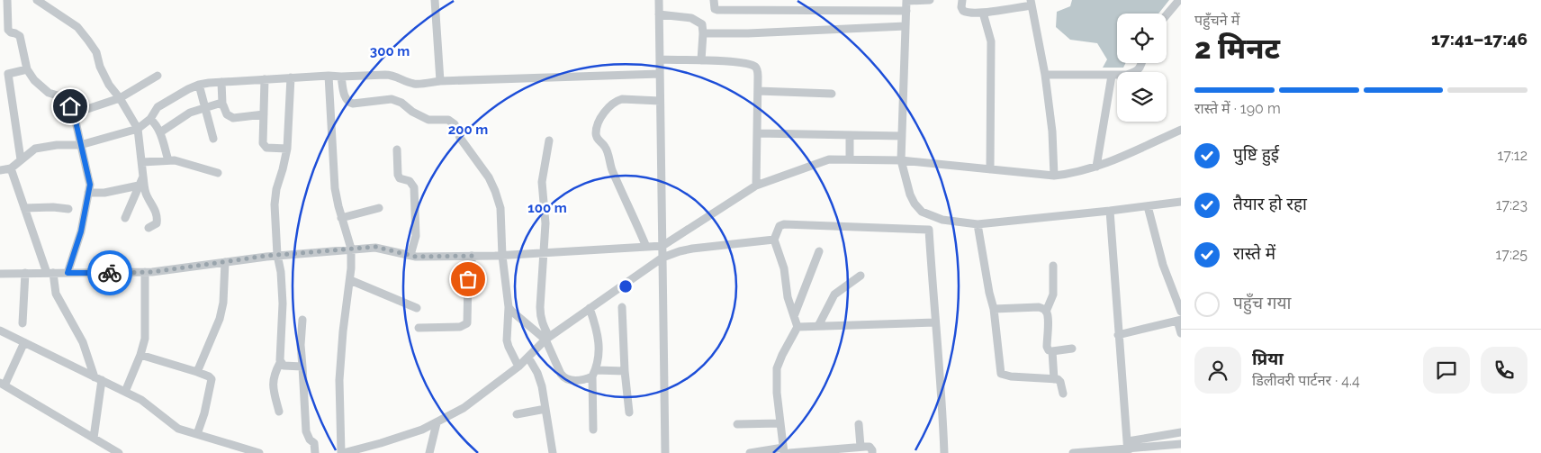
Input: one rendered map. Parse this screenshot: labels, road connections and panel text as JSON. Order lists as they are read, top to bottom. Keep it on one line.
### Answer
{"page":{"heading":["2 मिनट","पहुँचने में","17:41–17:46"],"panel":["प्रिया","डिलीवरी पार्टनर · 4.4"],"bar":"रास्ते में · 190 m","list":[["पुष्टि हुई","17:12"],["तैयार हो रहा","17:23"],["रास्ते में","17:25"],"पहुँच गया"]},"rings":["300 m","200 m","100 m"]}
